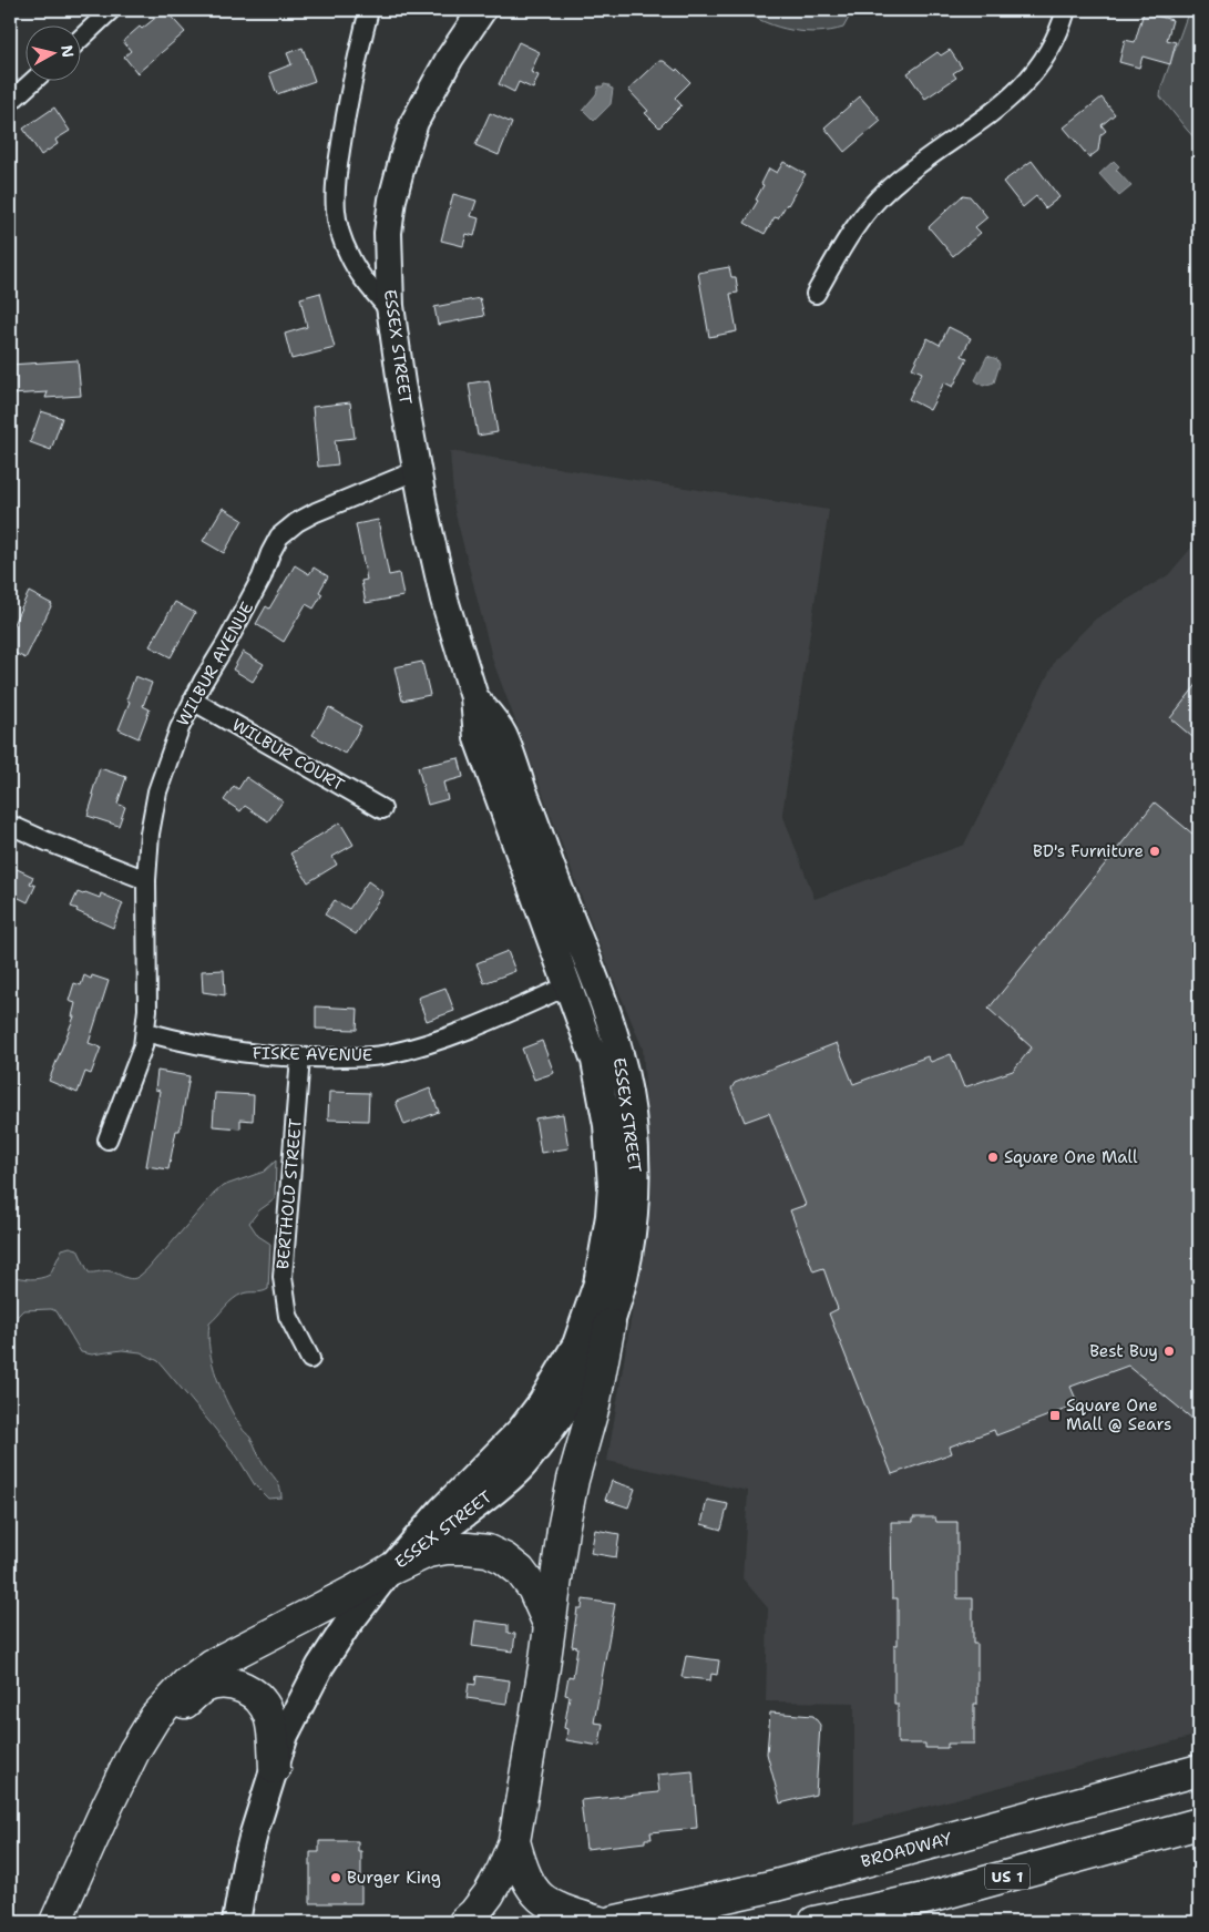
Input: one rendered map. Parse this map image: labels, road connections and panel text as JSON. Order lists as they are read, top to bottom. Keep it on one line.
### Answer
{"streets":{"highway":["BROADWAY","US 1"],"main road":["ESSEX STREET"],"street":["WILBUR AVENUE","WILBUR COURT","FISKE AVENUE","BERTHOLD STREET"]},"crossings":[["ESSEX STREET","WILBUR AVENUE"],["ESSEX STREET","FISKE AVENUE"],["WILBUR AVENUE","WILBUR COURT"],["WILBUR AVENUE","FISKE AVENUE"],["FISKE AVENUE","BERTHOLD STREET"]],"places":{"other":["BD's Furniture","Square One Mall","Best Buy","Burger King"],"transit":["Square One Mall @ Sears"]},"north":"right"}
